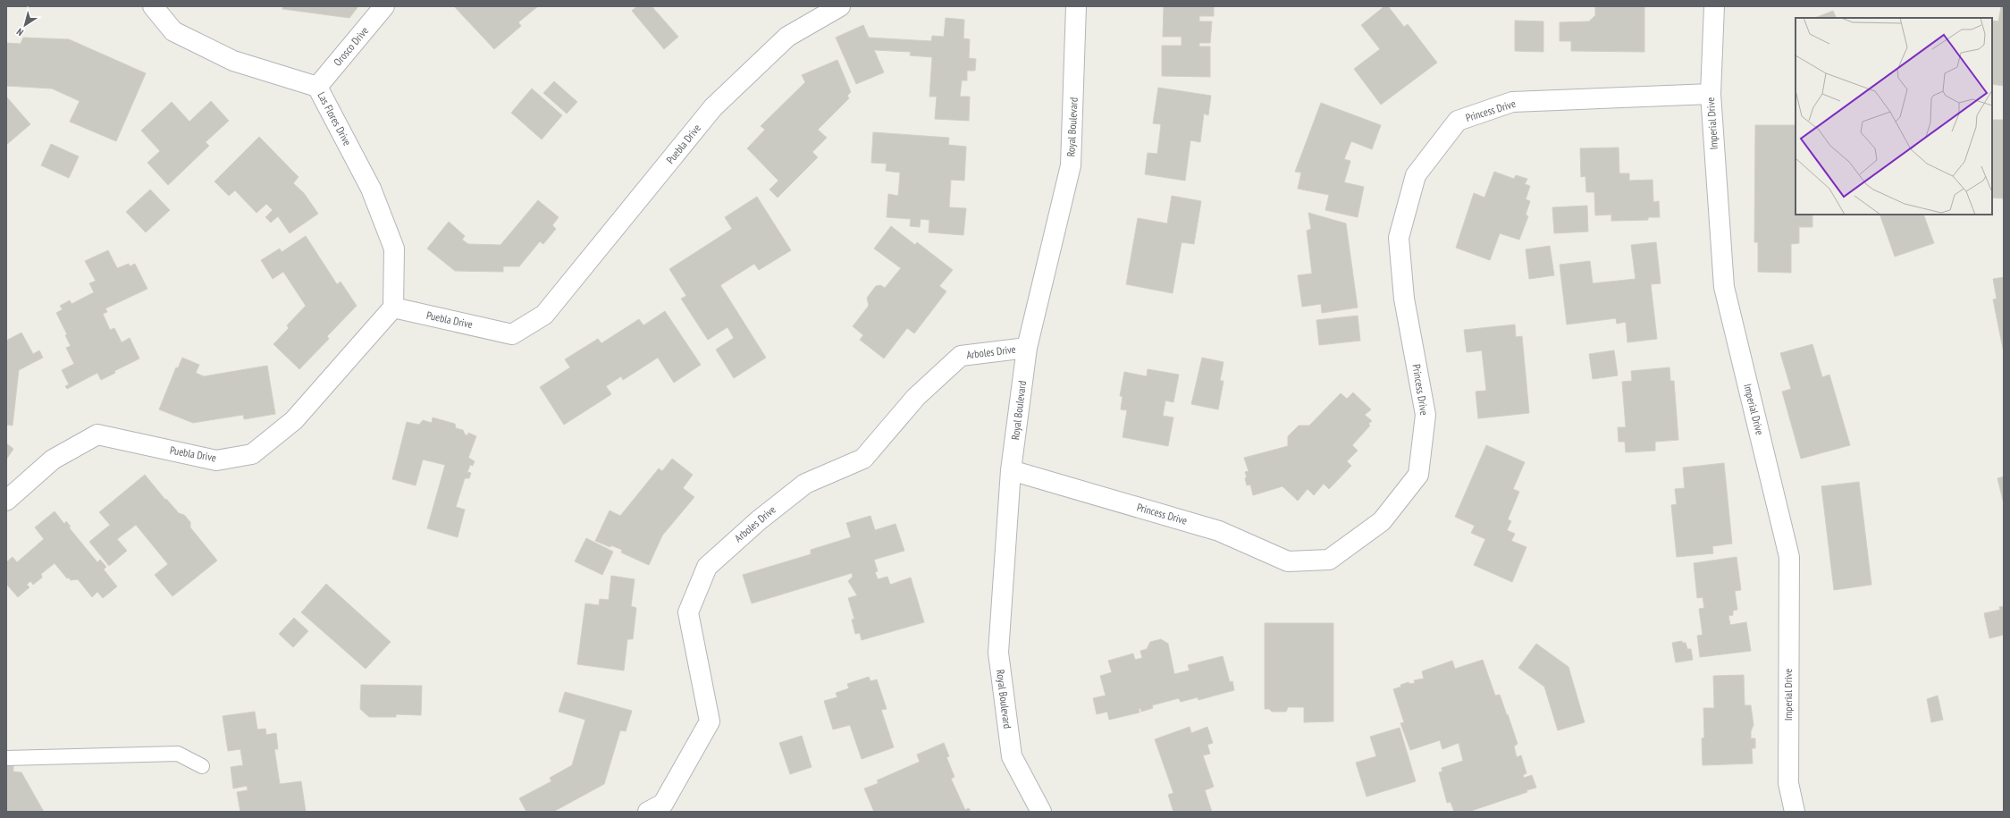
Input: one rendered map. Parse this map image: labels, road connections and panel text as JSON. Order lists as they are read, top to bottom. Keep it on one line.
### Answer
{"streets":{"street":["Orosco Drive","Princess Drive","Las Flores Drive","Imperial Drive","Royal Boulevard","Puebla Drive","Arboles Drive"]},"crossings":[["Orosco Drive","Las Flores Drive"],["Princess Drive","Imperial Drive"],["Princess Drive","Royal Boulevard"],["Las Flores Drive","Puebla Drive"],["Royal Boulevard","Arboles Drive"]],"north":"bottom left"}
